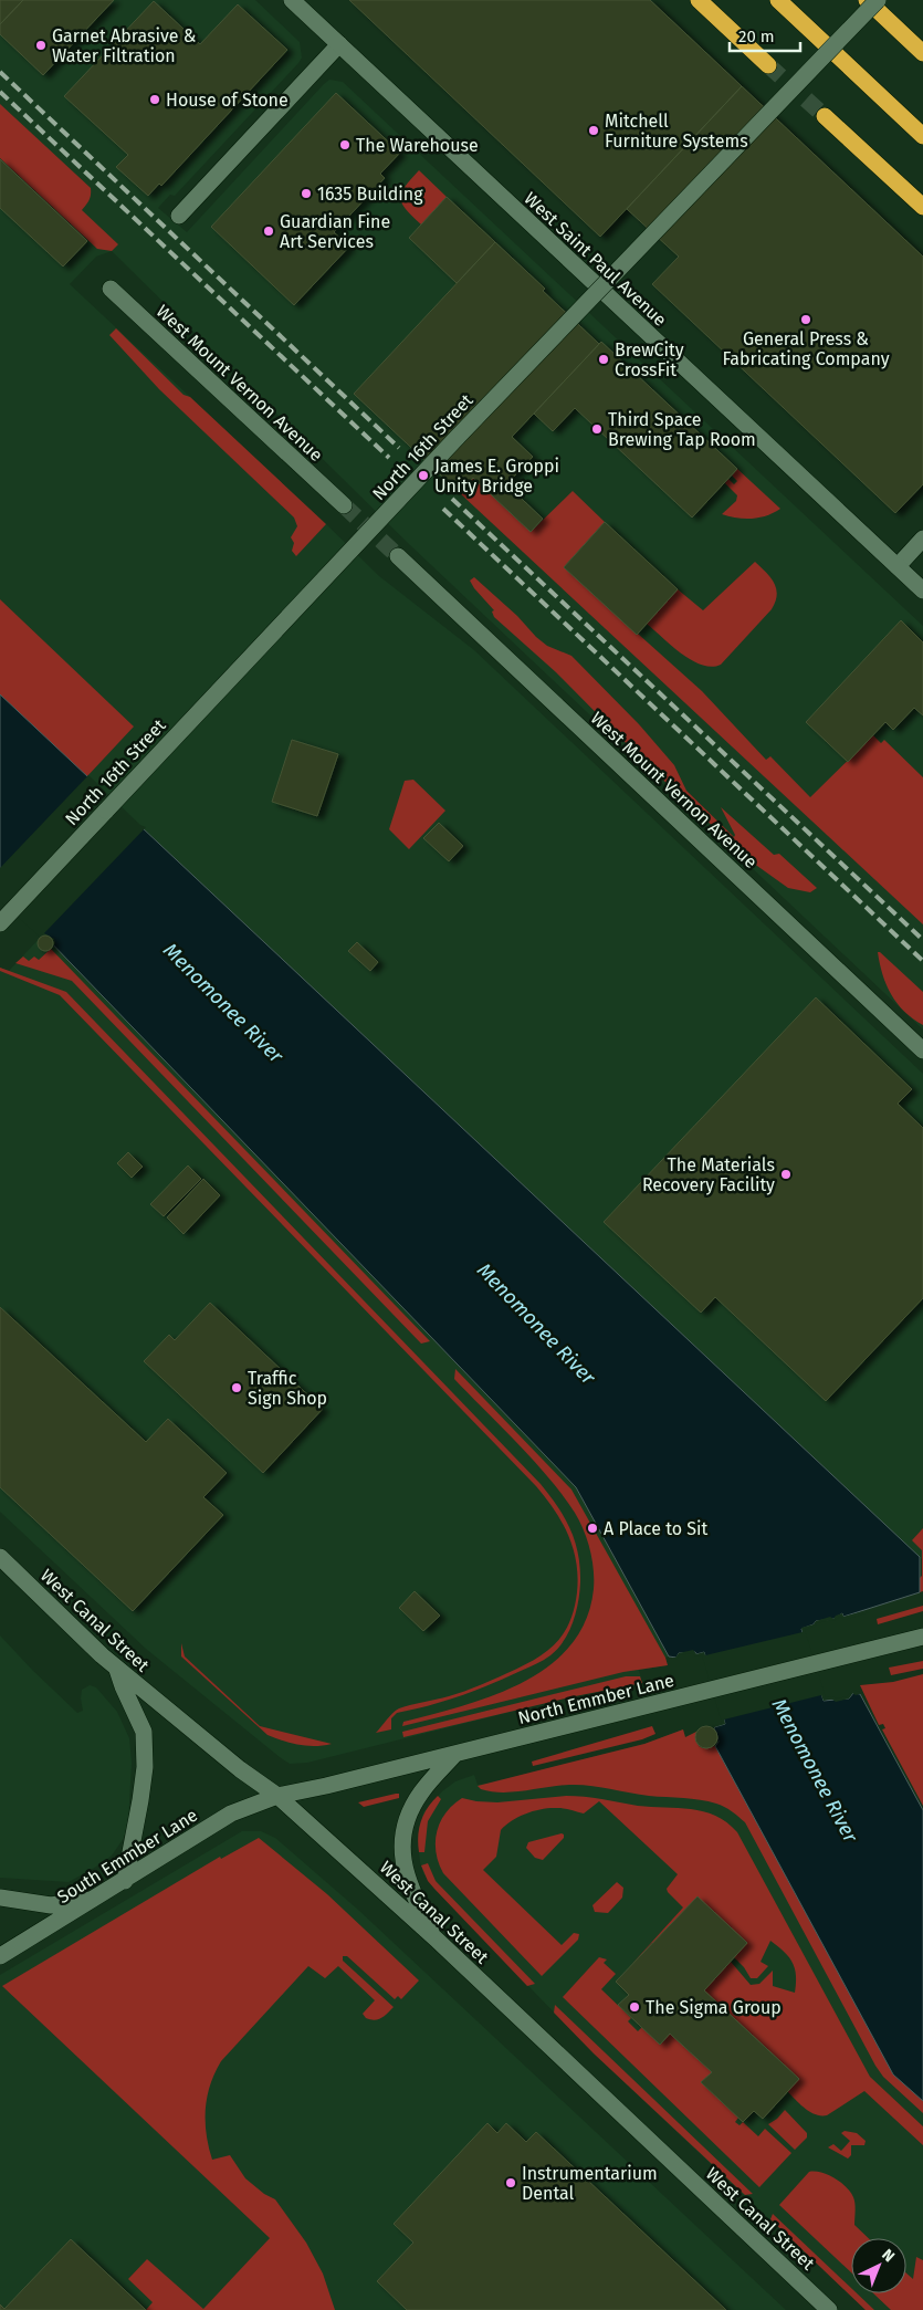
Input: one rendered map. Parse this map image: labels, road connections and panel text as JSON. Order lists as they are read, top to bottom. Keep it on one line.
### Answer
{"streets":{"street":["West Saint Paul Avenue","West Mount Vernon Avenue","North 16th Street","West Canal Street","North Emmber Lane","South Emmber Lane"]},"crossings":[["West Canal Street","North Emmber Lane"],["West Canal Street","South Emmber Lane"],["North Emmber Lane","South Emmber Lane"]],"water":["Menomonee River"],"places":["Garnet Abrasive & Water Filtration","House of Stone","Mitchell Furniture Systems","The Warehouse","1635 Building","Guardian Fine Art Services","General Press & Fabricating Company","BrewCity CrossFit","Third Space Brewing Tap Room","James E. Groppi Unity Bridge","The Materials Recovery Facility","Traffic Sign Shop","A Place to Sit","The Sigma Group","Instrumentarium Dental"],"scale_bar":"20 m","north":"top right"}
